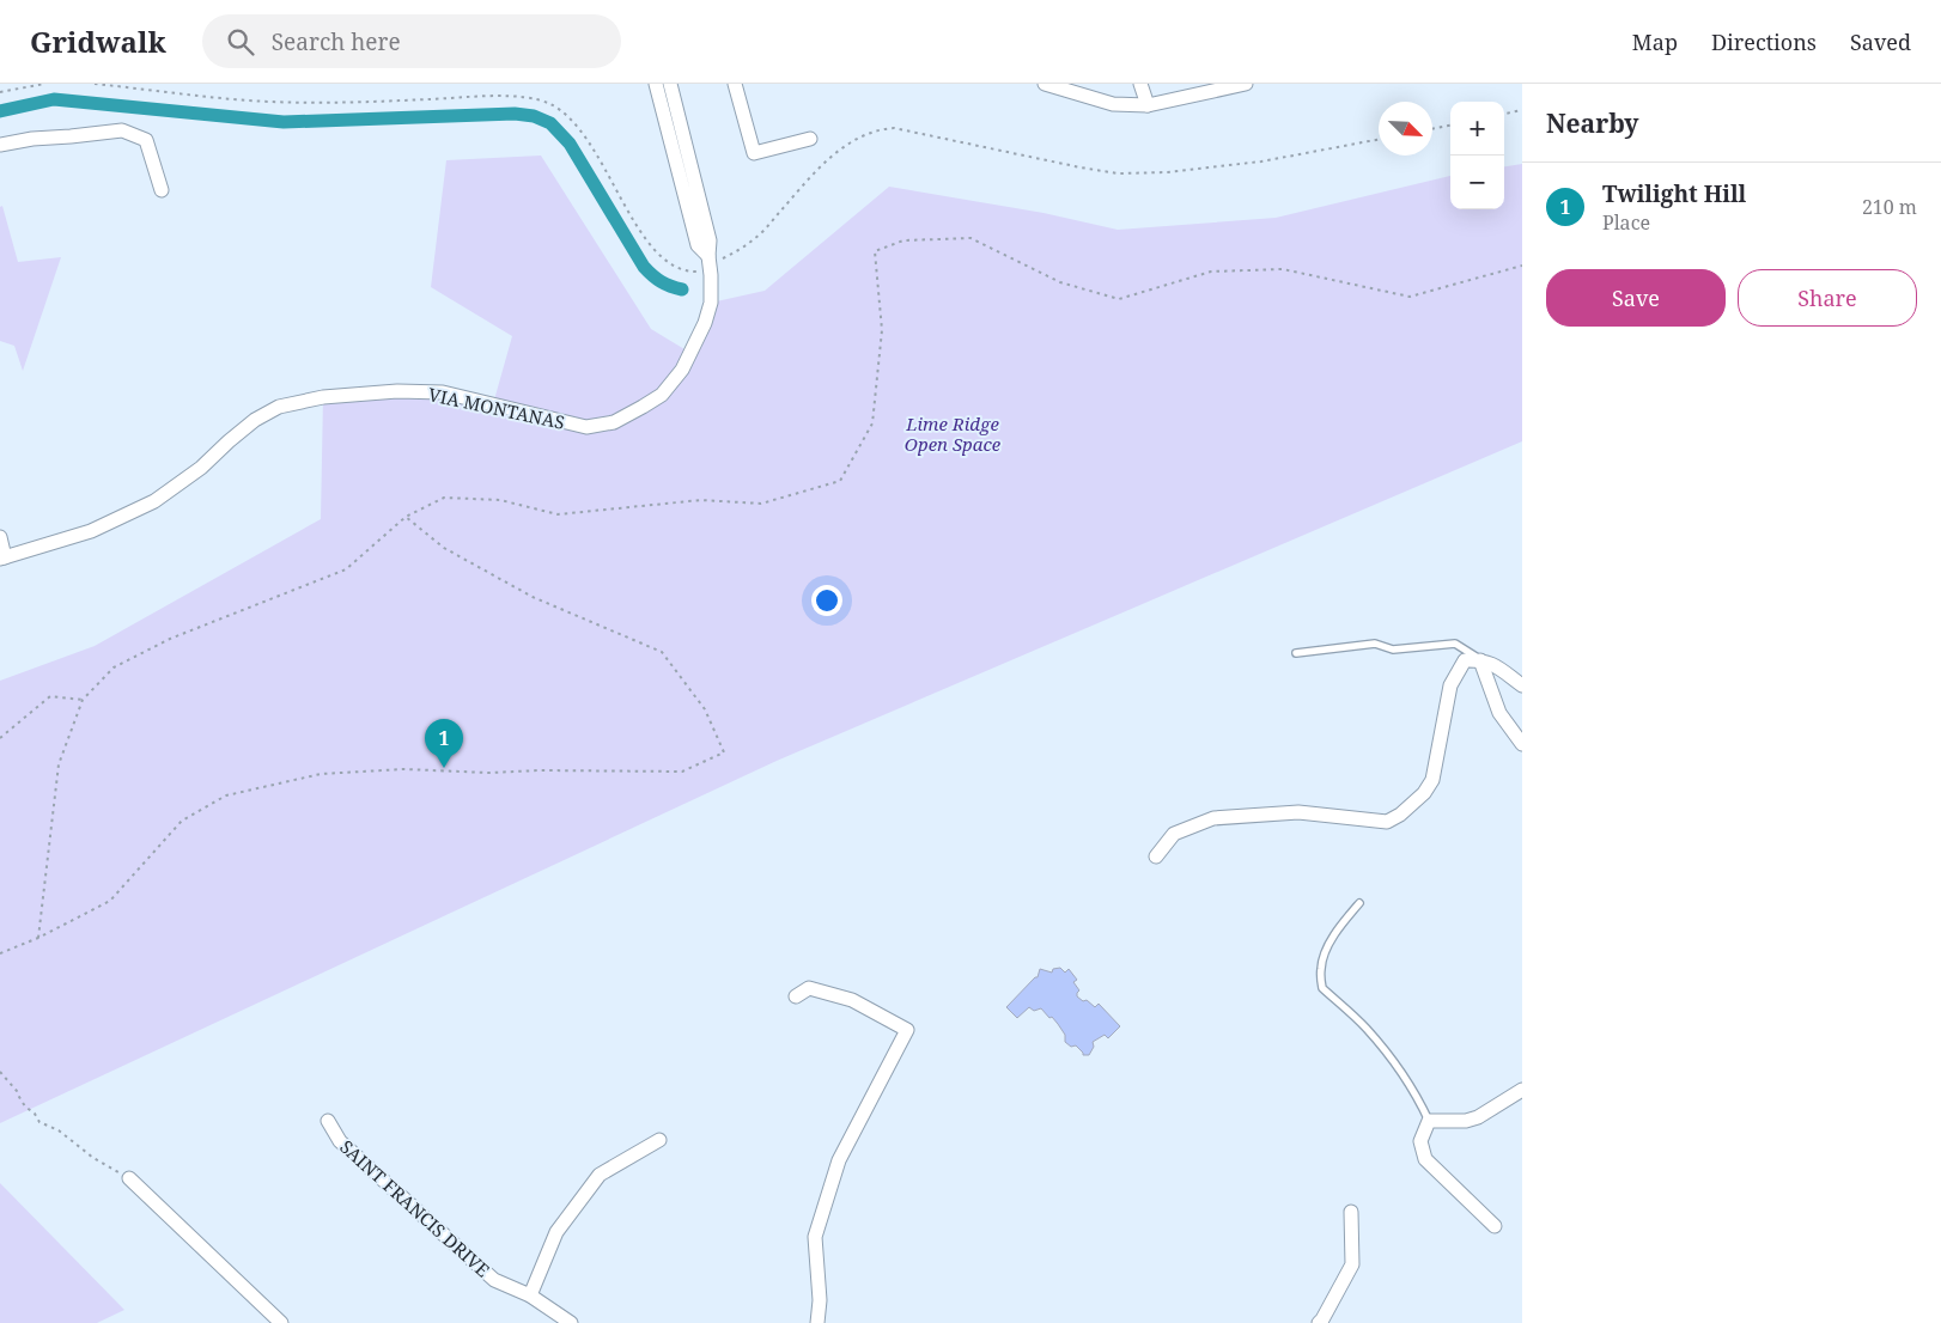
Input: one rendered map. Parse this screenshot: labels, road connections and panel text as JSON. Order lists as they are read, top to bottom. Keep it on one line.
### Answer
{"streets":{"street":["VIA MONTANAS","SAINT FRANCIS DRIVE"]},"parks":["Lime Ridge Open Space"],"north":"bottom right","page":{"header":"Gridwalk","search":"Search here","nav":["Map","Directions","Saved"],"heading":"Nearby","map_buttons":["+","−"],"list":[{"mark":"1","name":"Twilight Hill","note":"Place","value":"210 m"}],"buttons":["Save","Share"],"pins":"1"}}
